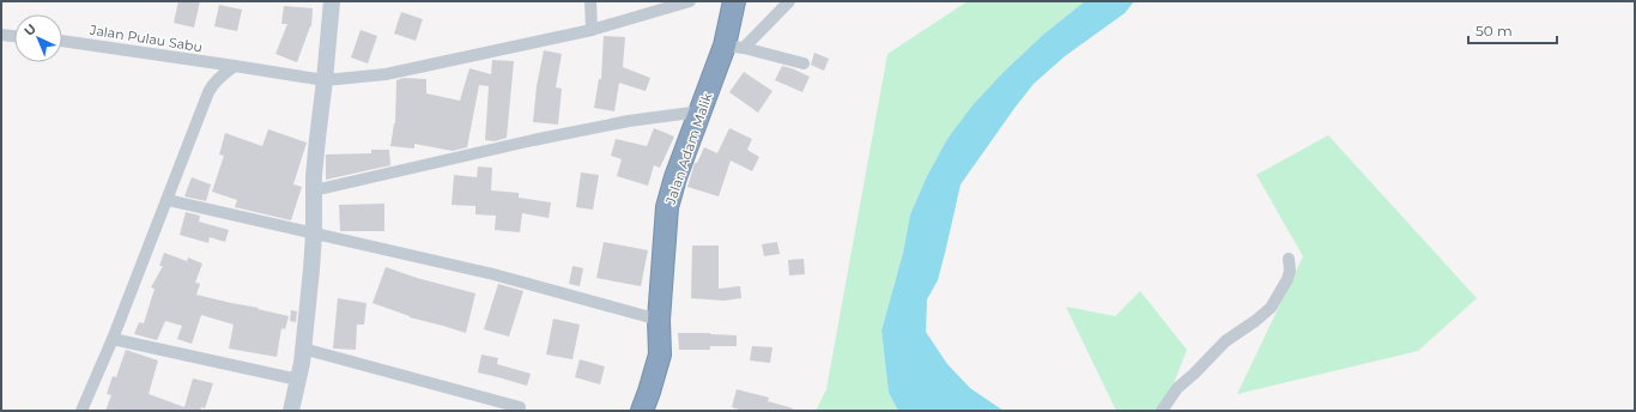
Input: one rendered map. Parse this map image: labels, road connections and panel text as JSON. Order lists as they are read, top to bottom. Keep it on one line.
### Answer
{"streets":{"highway":["Jalan Adam Malik"],"street":["Jalan Pulau Sabu"]},"scale_bar":"50 m","north":"top left"}
